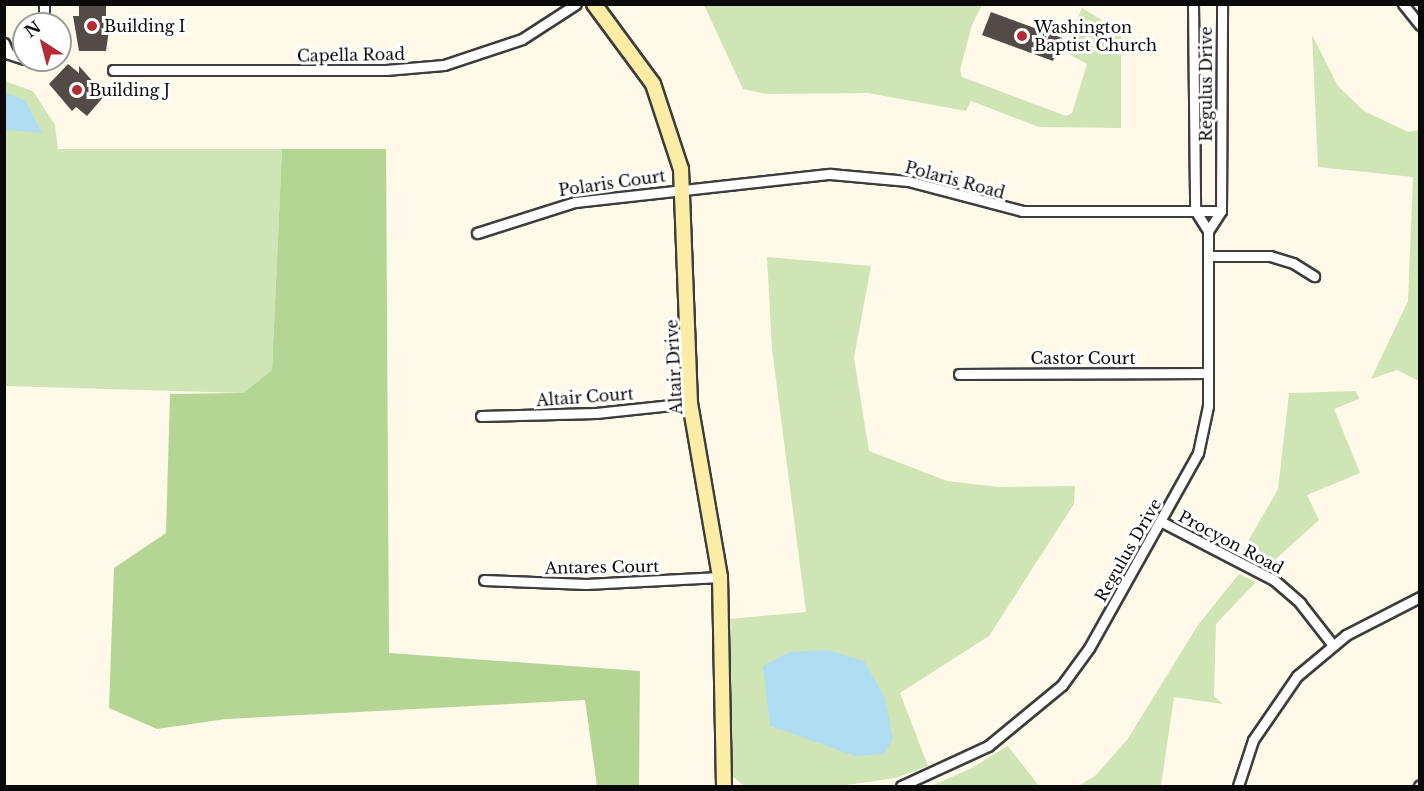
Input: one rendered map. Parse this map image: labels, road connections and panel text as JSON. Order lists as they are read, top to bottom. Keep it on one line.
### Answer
{"streets":{"street":["Capella Road","Regulus Drive","Polaris Road","Polaris Court","Castor Court","Altair Drive","Altair Court","Procyon Road","Antares Court"]},"crossings":[["Regulus Drive","Polaris Road"],["Regulus Drive","Castor Court"],["Regulus Drive","Procyon Road"],["Polaris Road","Polaris Court"],["Polaris Road","Altair Drive"],["Polaris Court","Altair Drive"],["Altair Drive","Altair Court"],["Altair Drive","Antares Court"]],"places":["Building I","Washington Baptist Church","Building J"],"north":"top left"}
